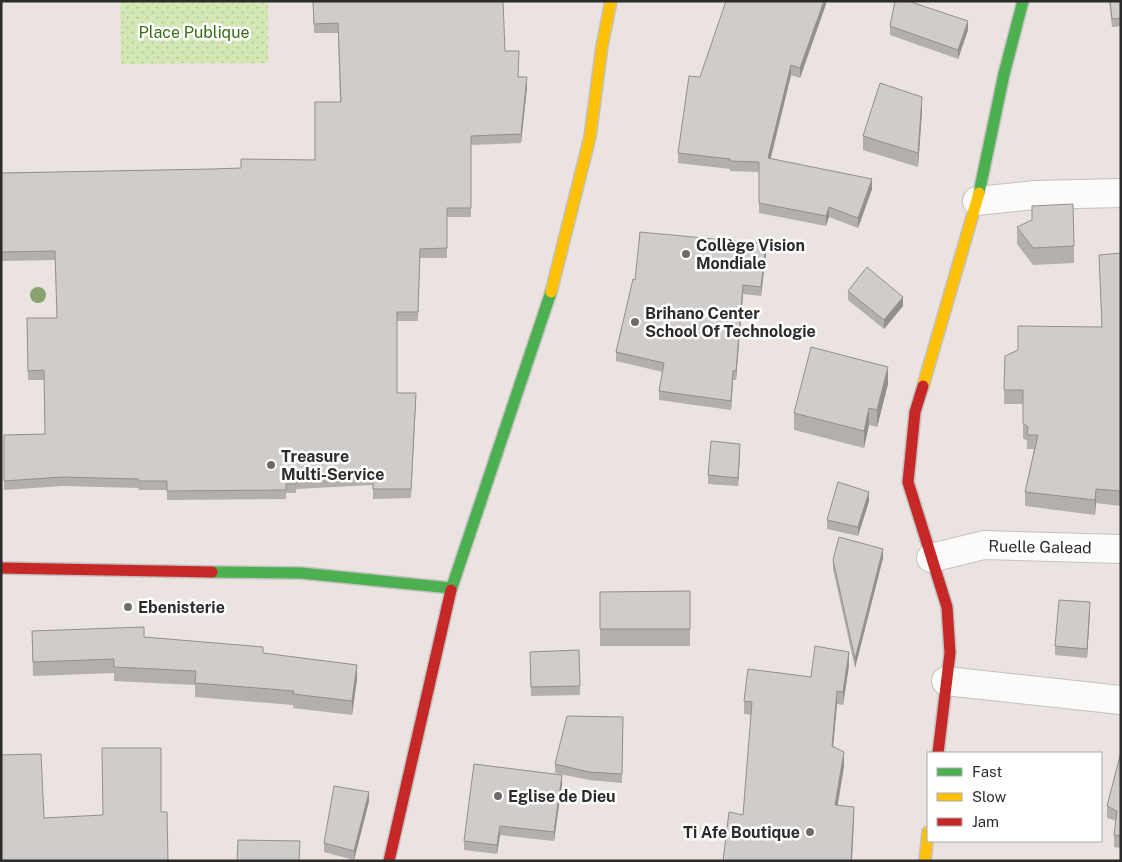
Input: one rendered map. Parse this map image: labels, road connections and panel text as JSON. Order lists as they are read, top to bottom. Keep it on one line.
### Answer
{"streets":{"street":["Ruelle Galead"]},"parks":["Place Publique"],"places":["Collège Vision Mondiale","Brihano Center School Of Technologie","Treasure Multi-Service","Ebenisterie","Eglise de Dieu","Ti Afe Boutique"],"legend":["Fast","Slow","Jam"]}
